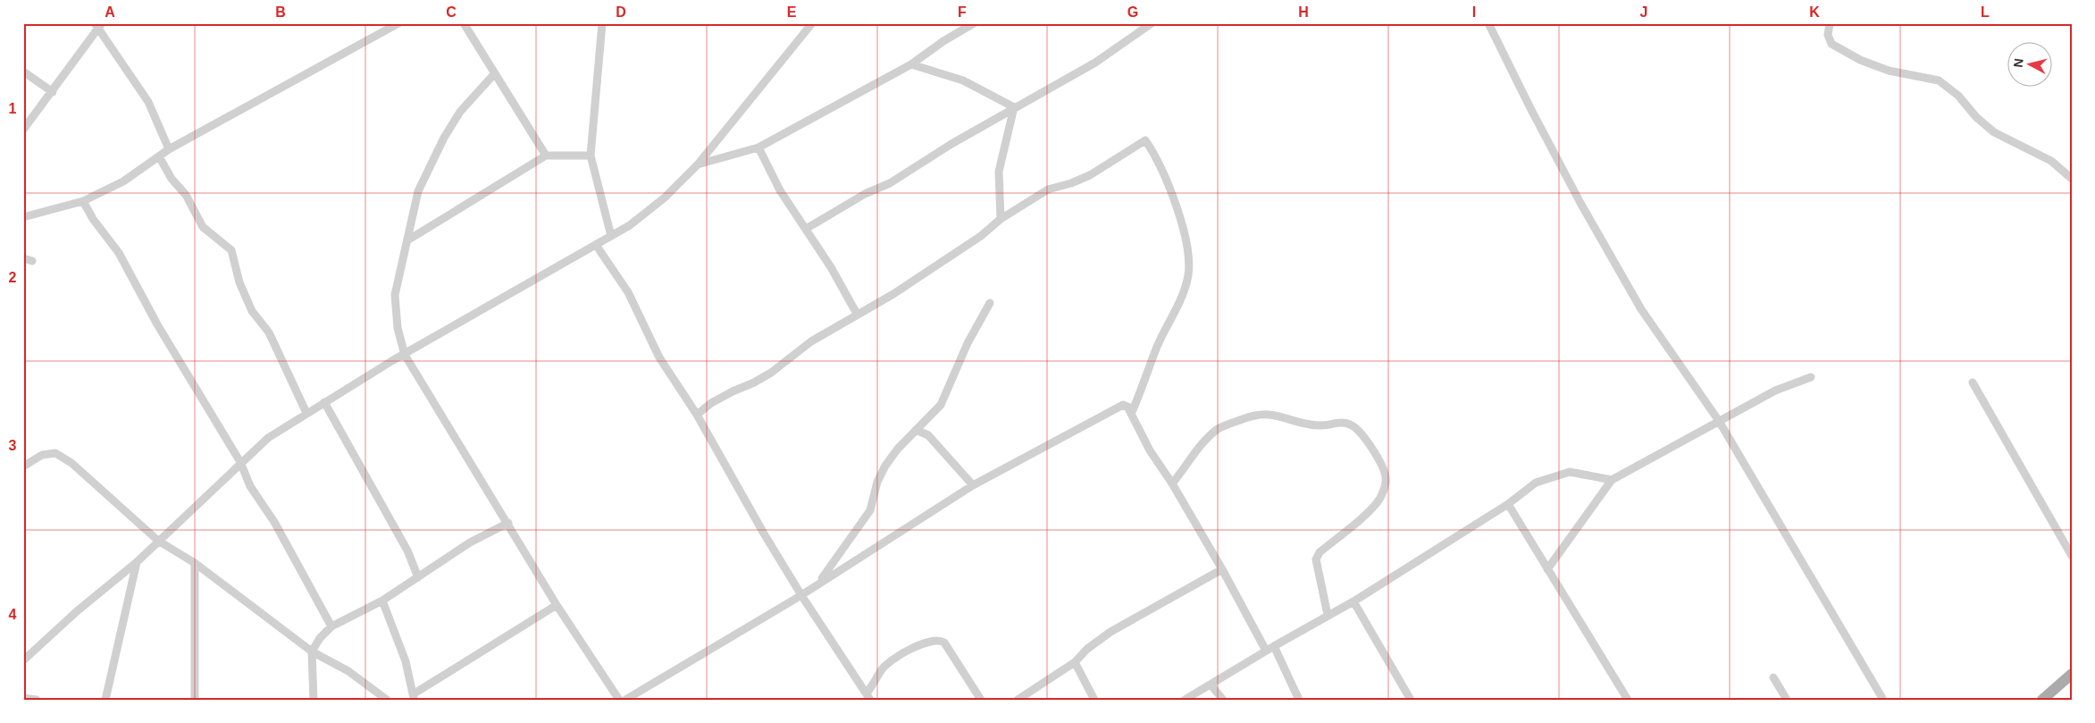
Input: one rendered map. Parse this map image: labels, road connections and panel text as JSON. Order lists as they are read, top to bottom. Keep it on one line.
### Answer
{"north":"left","grid":{"columns":["A","B","C","D","E","F","G","H","I","J","K","L"],"rows":["1","2","3","4"]}}
